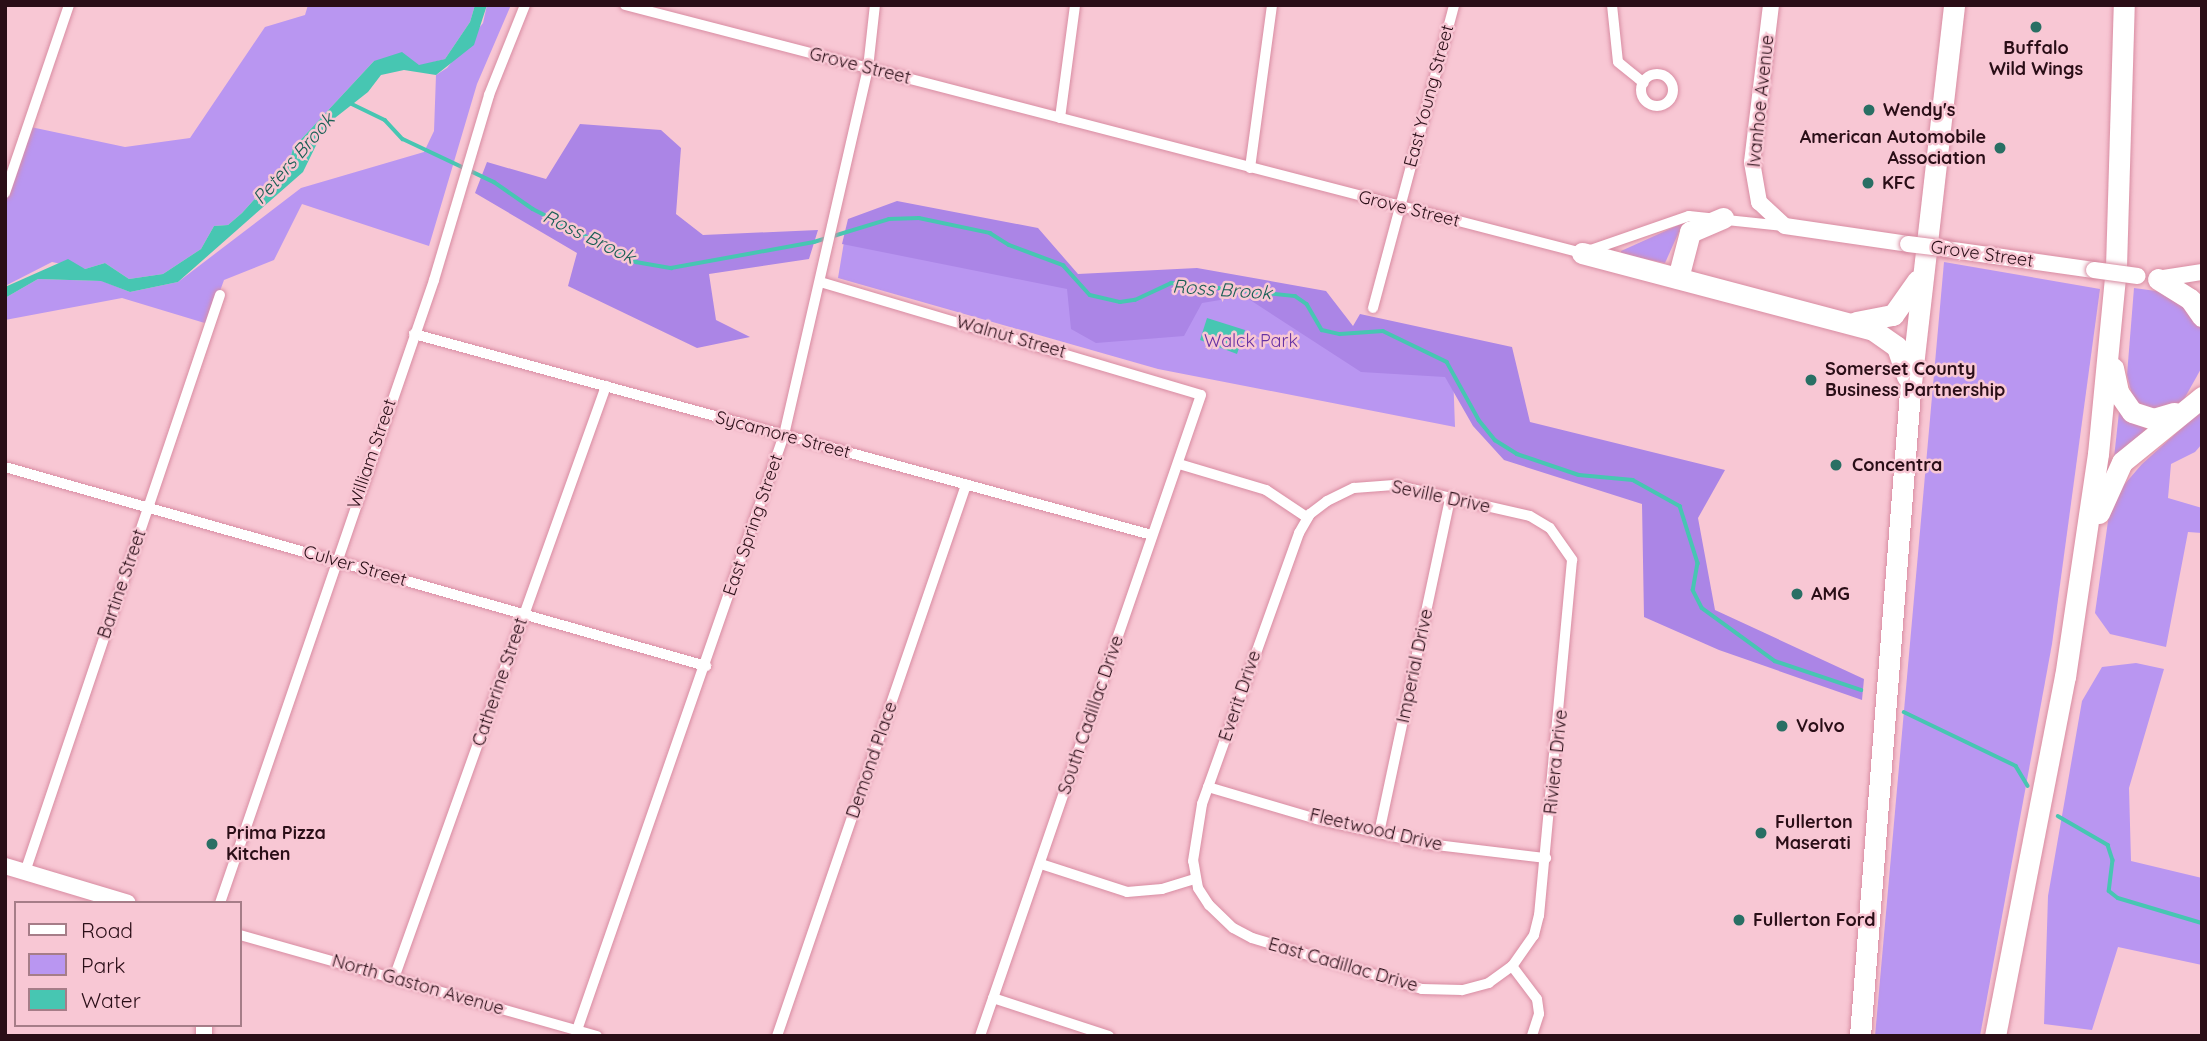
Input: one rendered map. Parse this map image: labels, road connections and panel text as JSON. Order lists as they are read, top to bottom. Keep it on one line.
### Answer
{"streets":{"street":["Grove Street","East Young Street","Ivanhoe Avenue","Walnut Street","Sycamore Street","William Street","Seville Drive","East Spring Street","Culver Street","Bartine Street","Imperial Drive","Catherine Street","Everit Drive","South Cadillac Drive","Demond Place","Riviera Drive","Fleetwood Drive","East Cadillac Drive","North Gaston Avenue"]},"crossings":[["Grove Street","East Young Street"],["Grove Street","Ivanhoe Avenue"],["Grove Street","East Spring Street"],["Walnut Street","East Spring Street"],["Walnut Street","South Cadillac Drive"],["Sycamore Street","William Street"],["Sycamore Street","East Spring Street"],["Sycamore Street","Catherine Street"],["Sycamore Street","South Cadillac Drive"],["Sycamore Street","Demond Place"],["William Street","Culver Street"],["Seville Drive","Imperial Drive"],["Seville Drive","Everit Drive"],["Seville Drive","Riviera Drive"],["East Spring Street","Culver Street"],["East Spring Street","North Gaston Avenue"],["Culver Street","Bartine Street"],["Culver Street","Catherine Street"],["Imperial Drive","Fleetwood Drive"],["Catherine Street","North Gaston Avenue"],["Everit Drive","Fleetwood Drive"],["Everit Drive","East Cadillac Drive"],["Riviera Drive","Fleetwood Drive"],["Riviera Drive","East Cadillac Drive"]],"water":["Peters Brook","Ross Brook"],"parks":["Walck Park"],"places":["Buffalo Wild Wings","Wendy's","American Automobile Association","KFC","Somerset County Business Partnership","Concentra","AMG","Volvo","Fullerton Maserati","Prima Pizza Kitchen","Fullerton Ford"],"legend":["Road","Park","Water"]}
